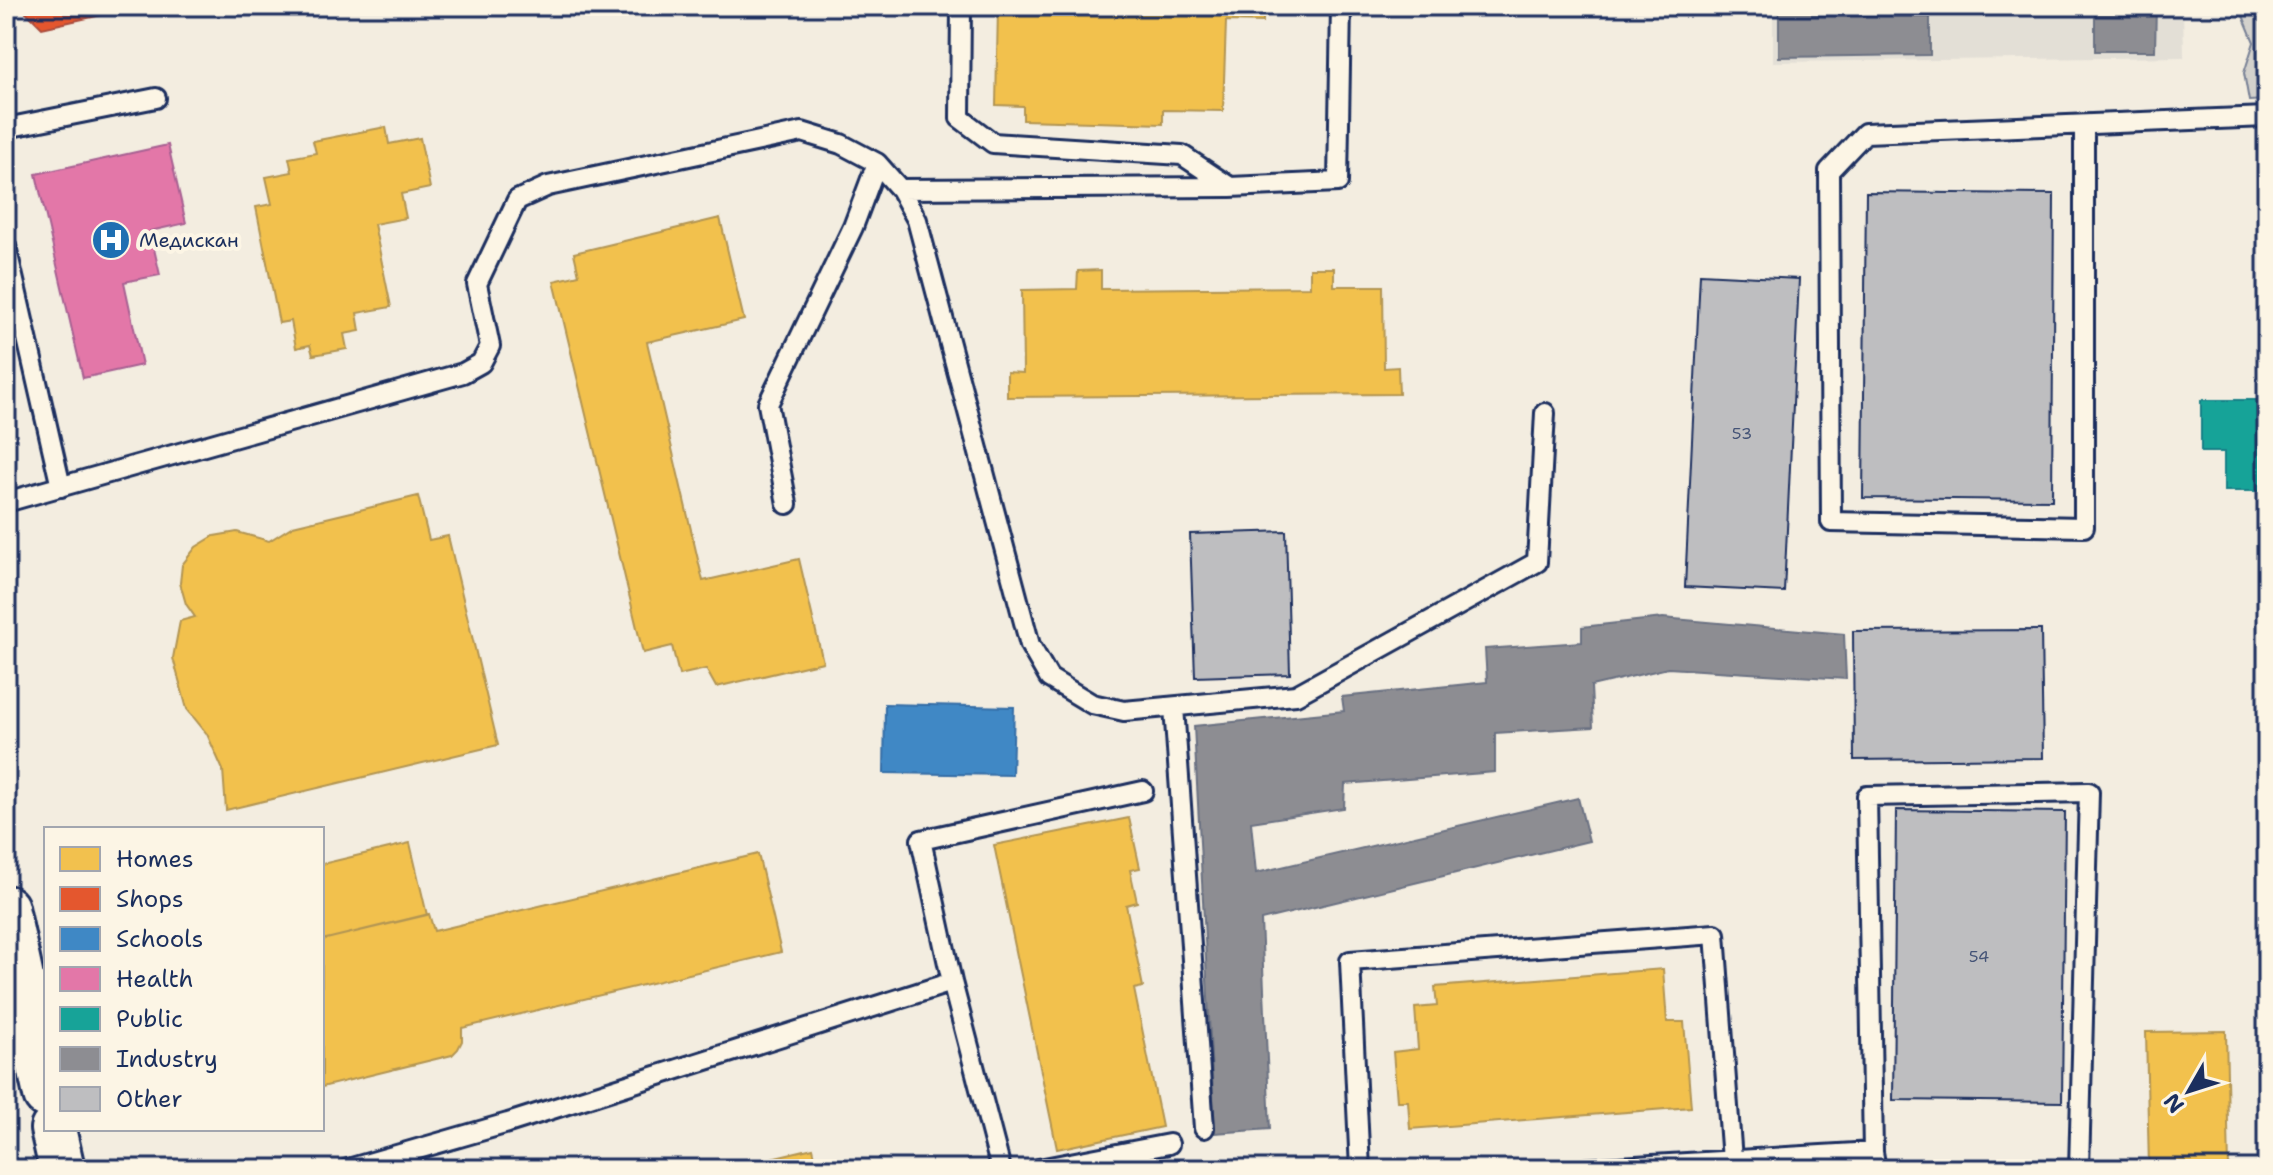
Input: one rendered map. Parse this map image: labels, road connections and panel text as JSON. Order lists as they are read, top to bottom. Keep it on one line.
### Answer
{"places":{"hospital":["Медискан"]},"house_numbers":["53","54"],"legend":["Homes","Shops","Schools","Health","Public","Industry","Other"],"north":"bottom left"}
